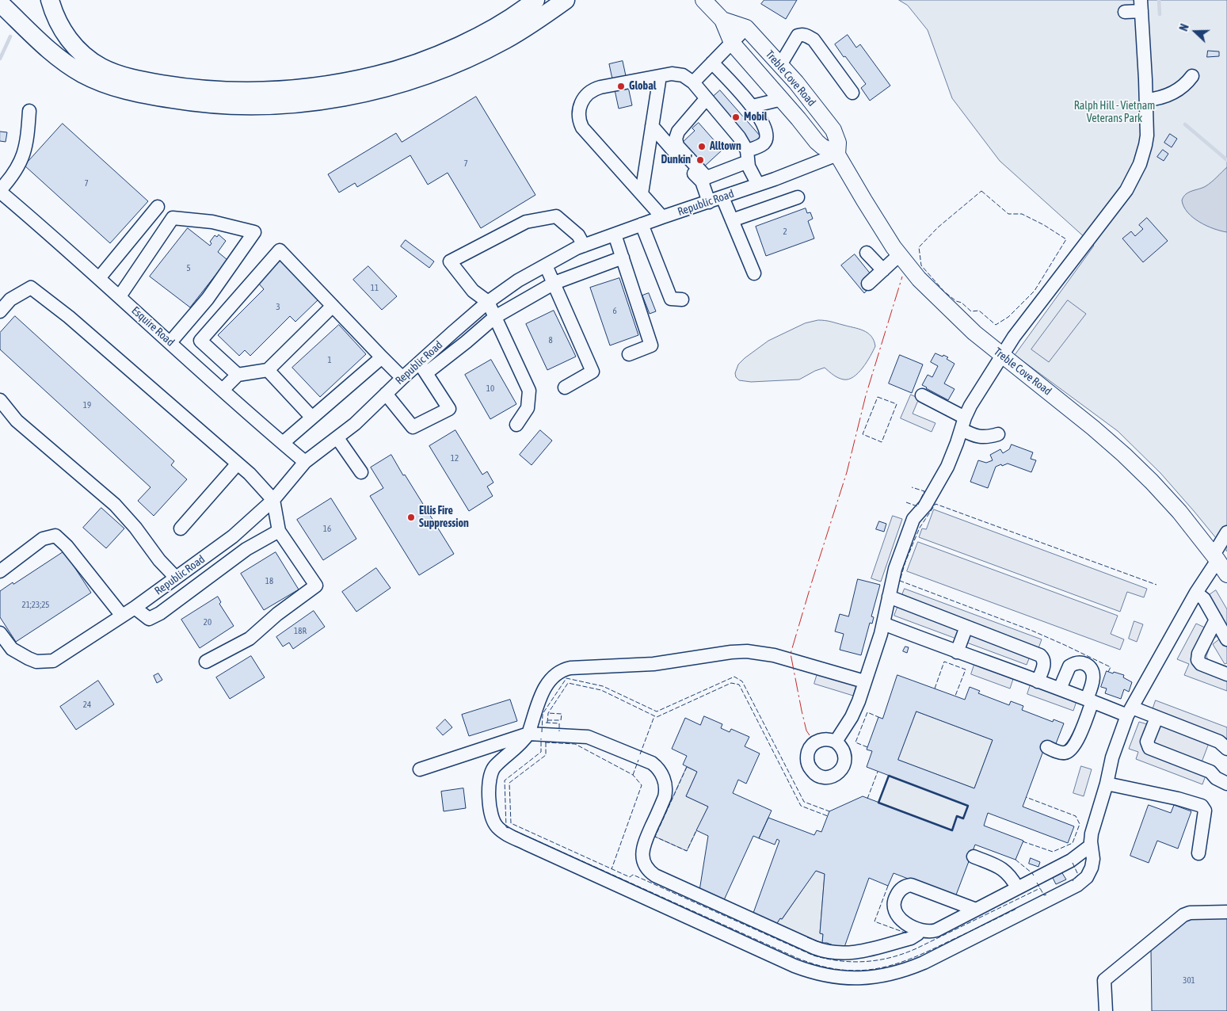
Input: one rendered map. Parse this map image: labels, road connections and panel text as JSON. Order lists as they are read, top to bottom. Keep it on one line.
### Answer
{"streets":{"main road":["Treble Cove Road"],"street":["Republic Road","Esquire Road"]},"crossings":[["Treble Cove Road","Republic Road"],["Republic Road","Esquire Road"]],"parks":["Ralph Hill - Vietnam Veterans Park"],"places":["Global","Mobil","Alltown","Dunkin'","Ellis Fire Suppression"],"house_numbers":["7","7","2","5","11","3","6","8","1","10","19","12","16","18","21;23;25","20","18R","24","301"],"north":"left"}
